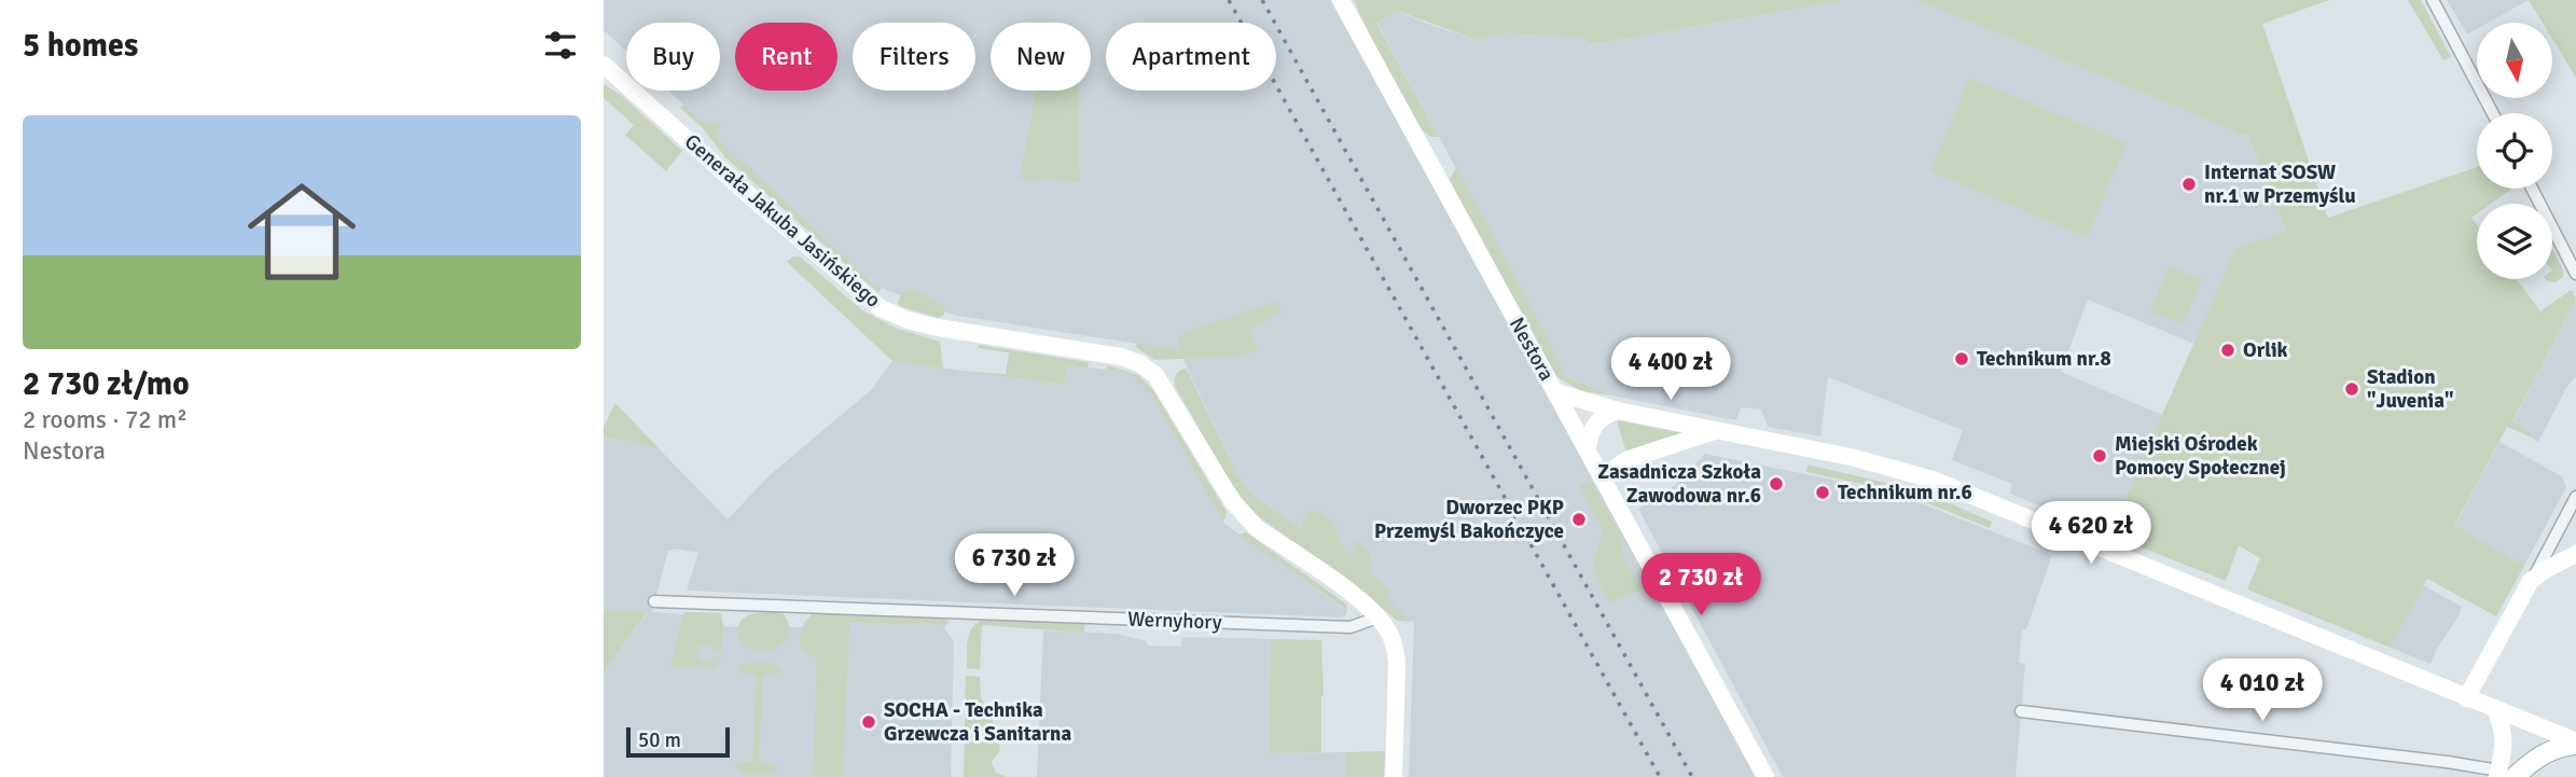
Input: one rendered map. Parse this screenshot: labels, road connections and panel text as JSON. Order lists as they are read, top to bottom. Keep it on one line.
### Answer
{"streets":{"street":["Generała Jakuba Jasińskiego","Nestora","Wernyhory"]},"crossings":[["Generała Jakuba Jasińskiego","Wernyhory"]],"places":["Internat SOSW nr.1 w Przemyślu","Orlik","Technikum nr.8","Stadion \"Juvenia\"","Miejski Ośrodek Pomocy Społecznej","Zasadnicza Szkoła Zawodowa nr.6","Technikum nr.6","Dworzec PKP Przemyśl Bakończyce","SOCHA - Technika Grzewcza i Sanitarna"],"scale_bar":"50 m","north":"bottom","page":{"heading":"5 homes","chip":["Buy","Rent","Filters","New","Apartment"],"list":[{"name":"2 730 zł/mo","note":"2 rooms · 72 m² · Nestora"}],"price":["4 400 zł","4 620 zł","6 730 zł","2 730 zł","4 010 zł"],"scale":"50 m"}}
